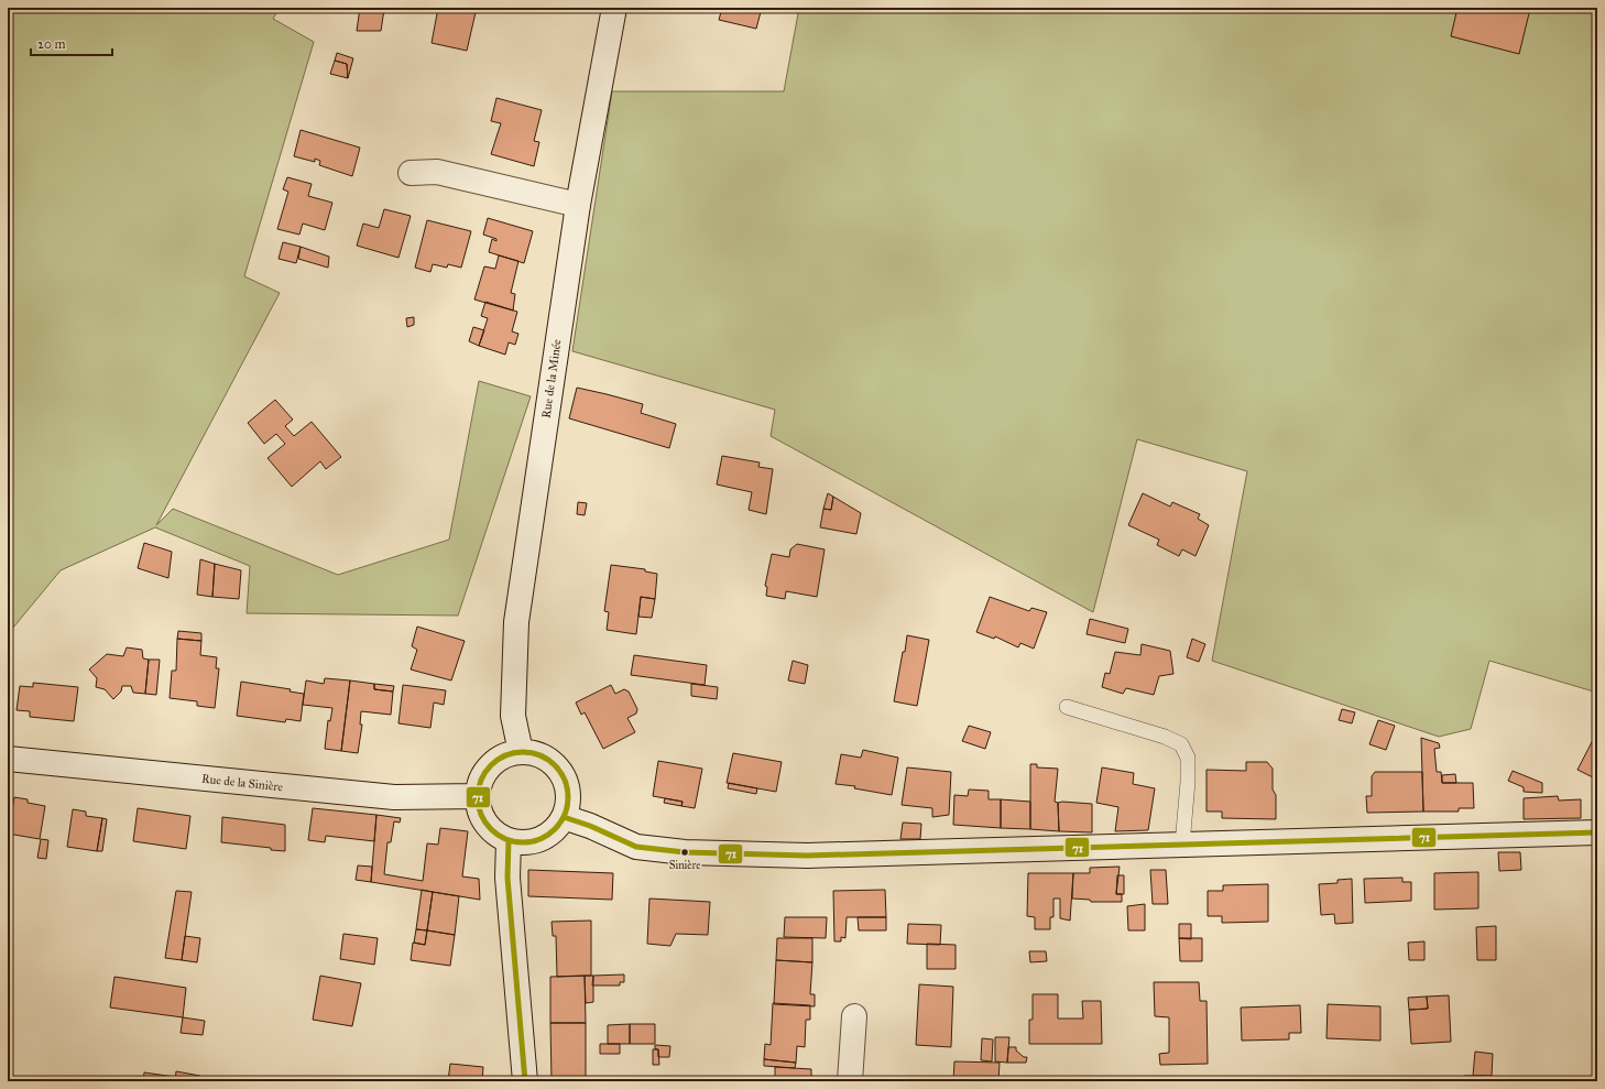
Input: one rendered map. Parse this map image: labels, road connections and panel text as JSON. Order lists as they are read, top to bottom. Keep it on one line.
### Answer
{"streets":{"street":["Rue de la Minée","Rue de la Sinière"]},"crossings":[["Rue de la Minée","Rue de la Sinière"]],"places":["Sinière"],"lines":["transit line 71"],"scale_bar":"20 m"}
